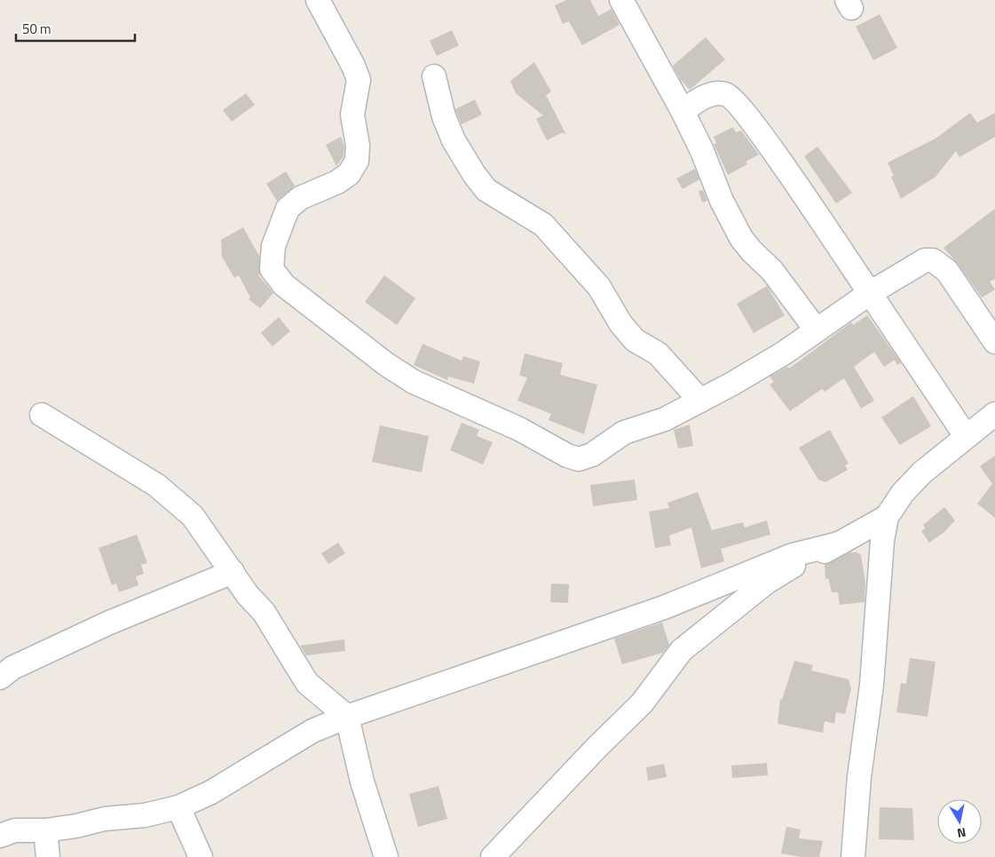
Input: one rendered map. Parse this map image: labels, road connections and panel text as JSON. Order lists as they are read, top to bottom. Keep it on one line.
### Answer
{"scale_bar":"50 m","north":"bottom"}
